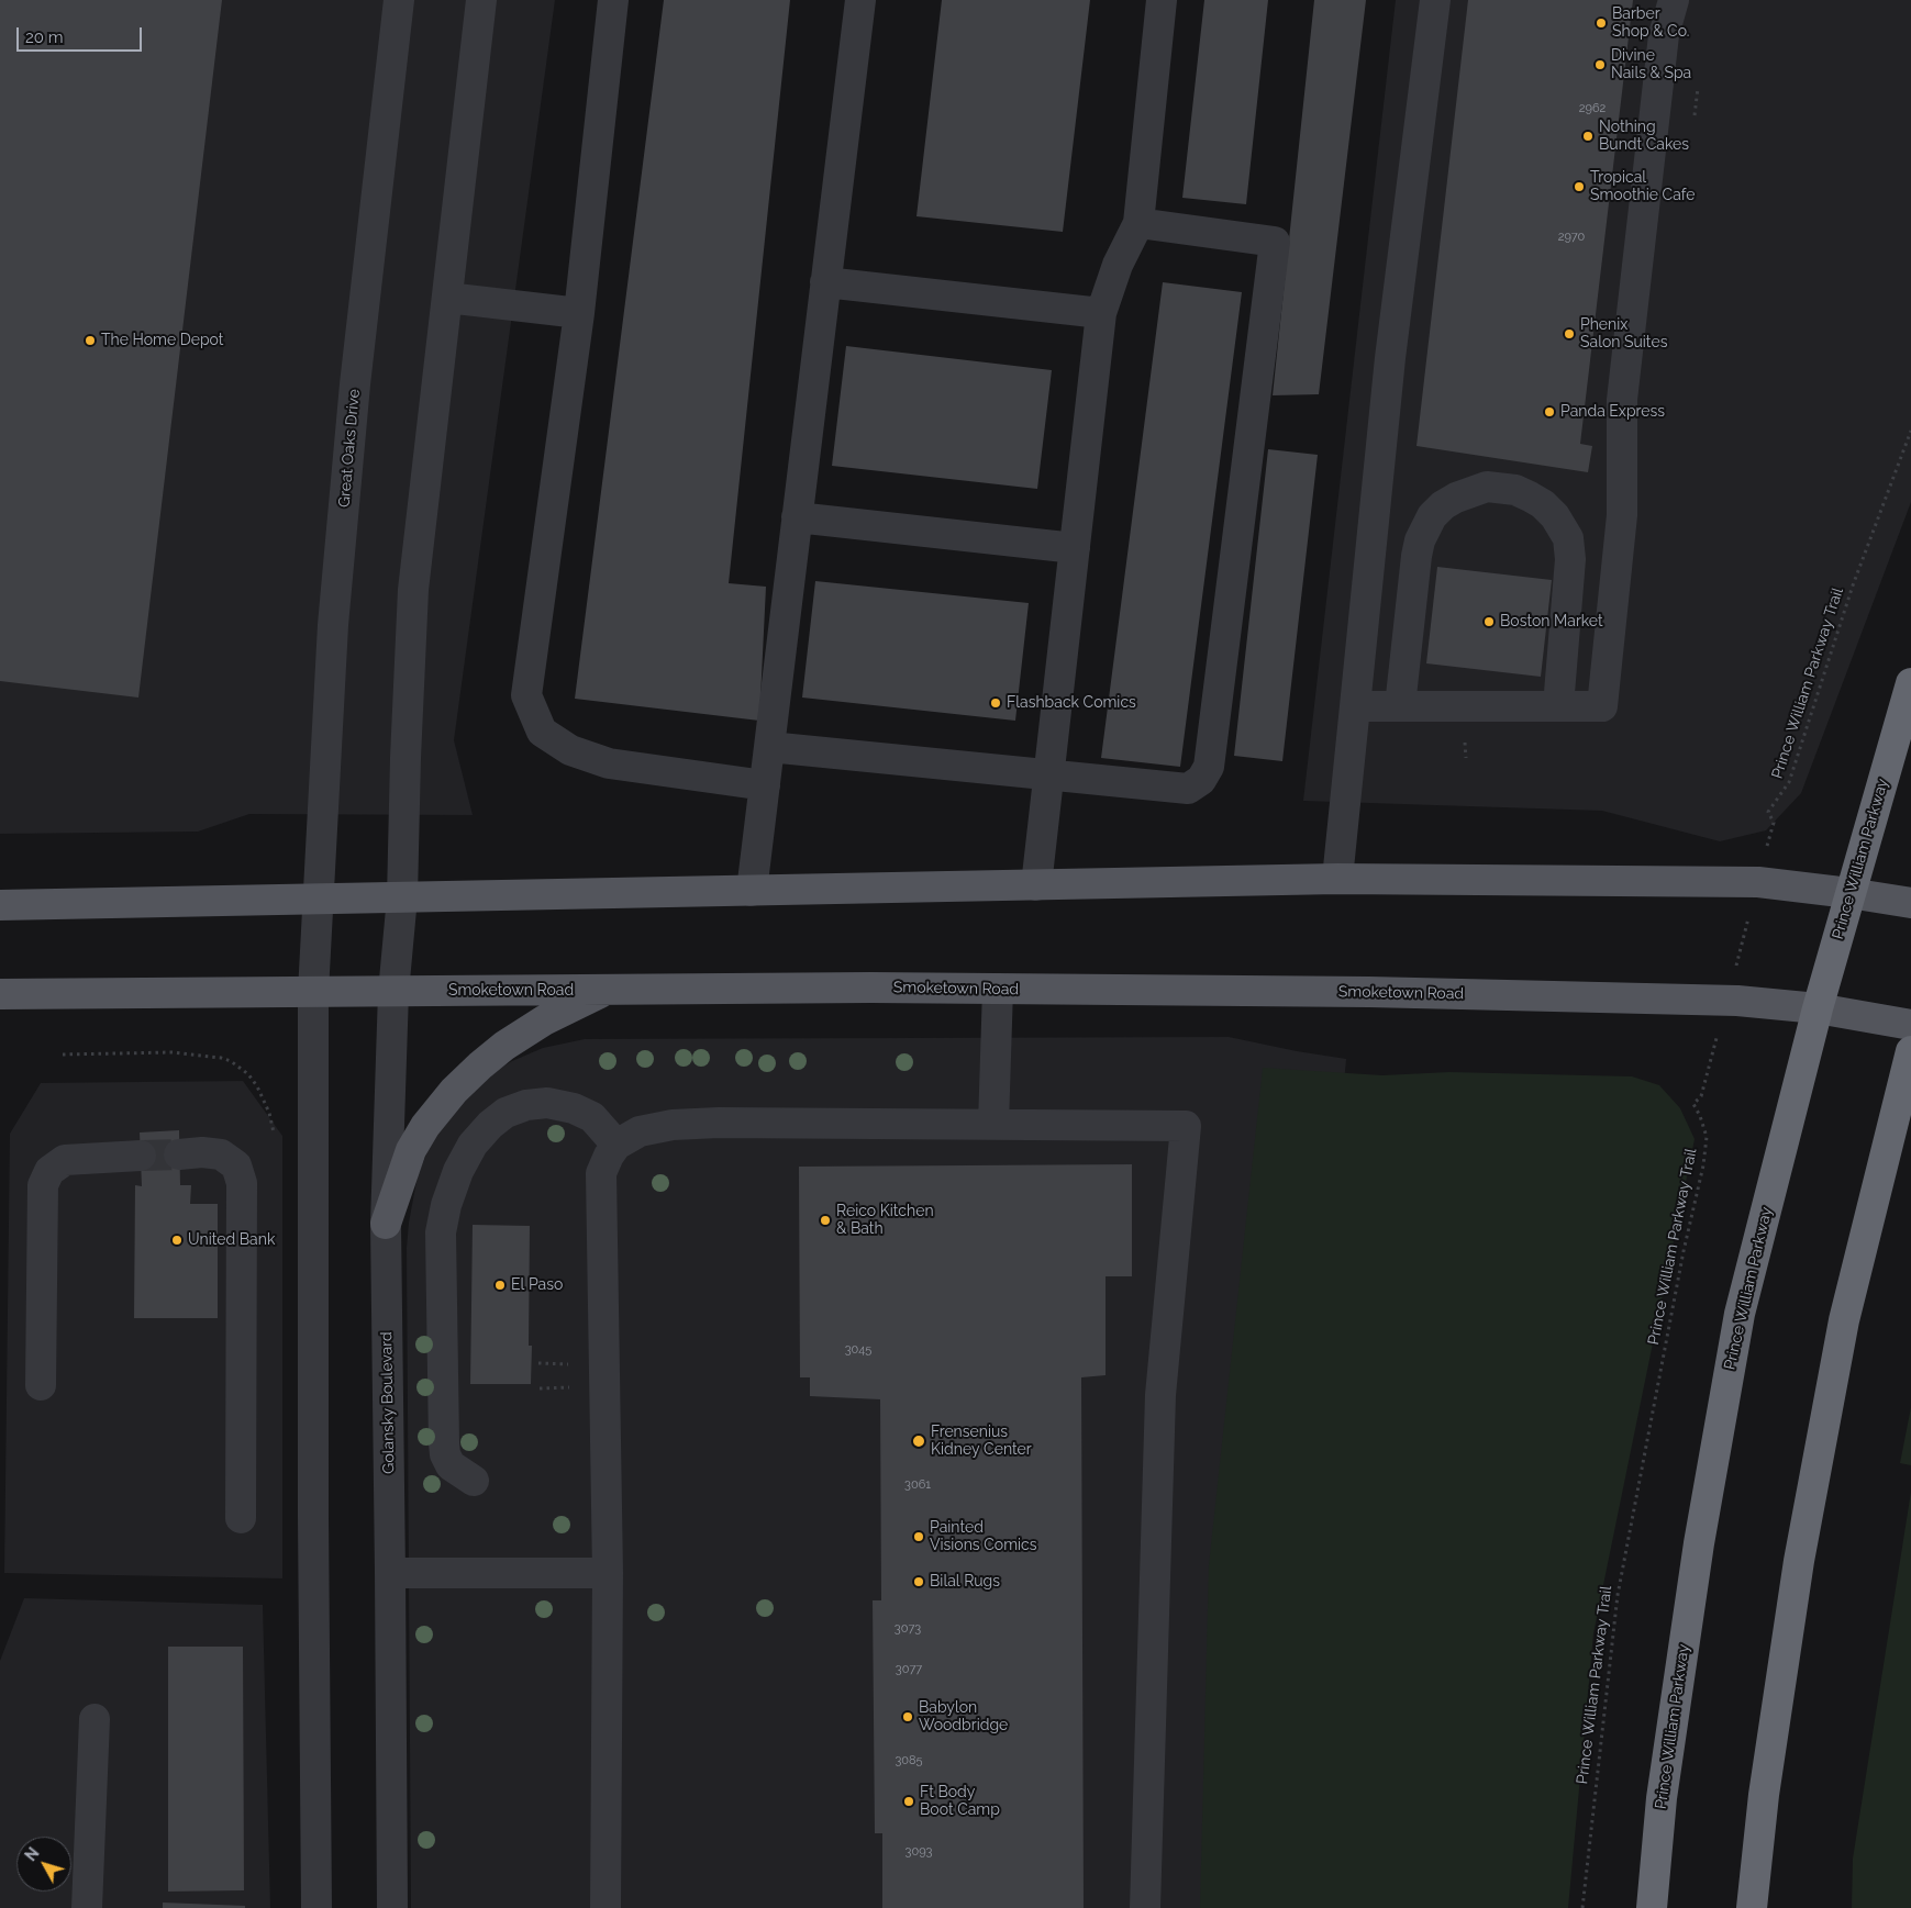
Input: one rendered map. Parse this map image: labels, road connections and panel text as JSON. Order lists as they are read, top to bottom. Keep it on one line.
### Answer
{"streets":{"highway":["Prince William Parkway"],"main road":["Smoketown Road"],"street":["Great Oaks Drive","Golansky Boulevard"],"path":["Prince William Parkway Trail"]},"crossings":[["Prince William Parkway Trail","Smoketown Road"],["Prince William Parkway","Smoketown Road"],["Smoketown Road","Golansky Boulevard"]],"places":["Barber Shop & Co.","Divine Nails & Spa","Nothing Bundt Cakes","Tropical Smoothie Cafe","Phenix Salon Suites","The Home Depot","Panda Express","Boston Market","Flashback Comics","Reico Kitchen & Bath","United Bank","El Paso","Frensenius Kidney Center","Painted Visions Comics","Bilal Rugs","Babylon Woodbridge","Ft Body Boot Camp"],"house_numbers":["2962","2970","3045","3061","3073","3077","3085","3093"],"scale_bar":"20 m","north":"top left"}
